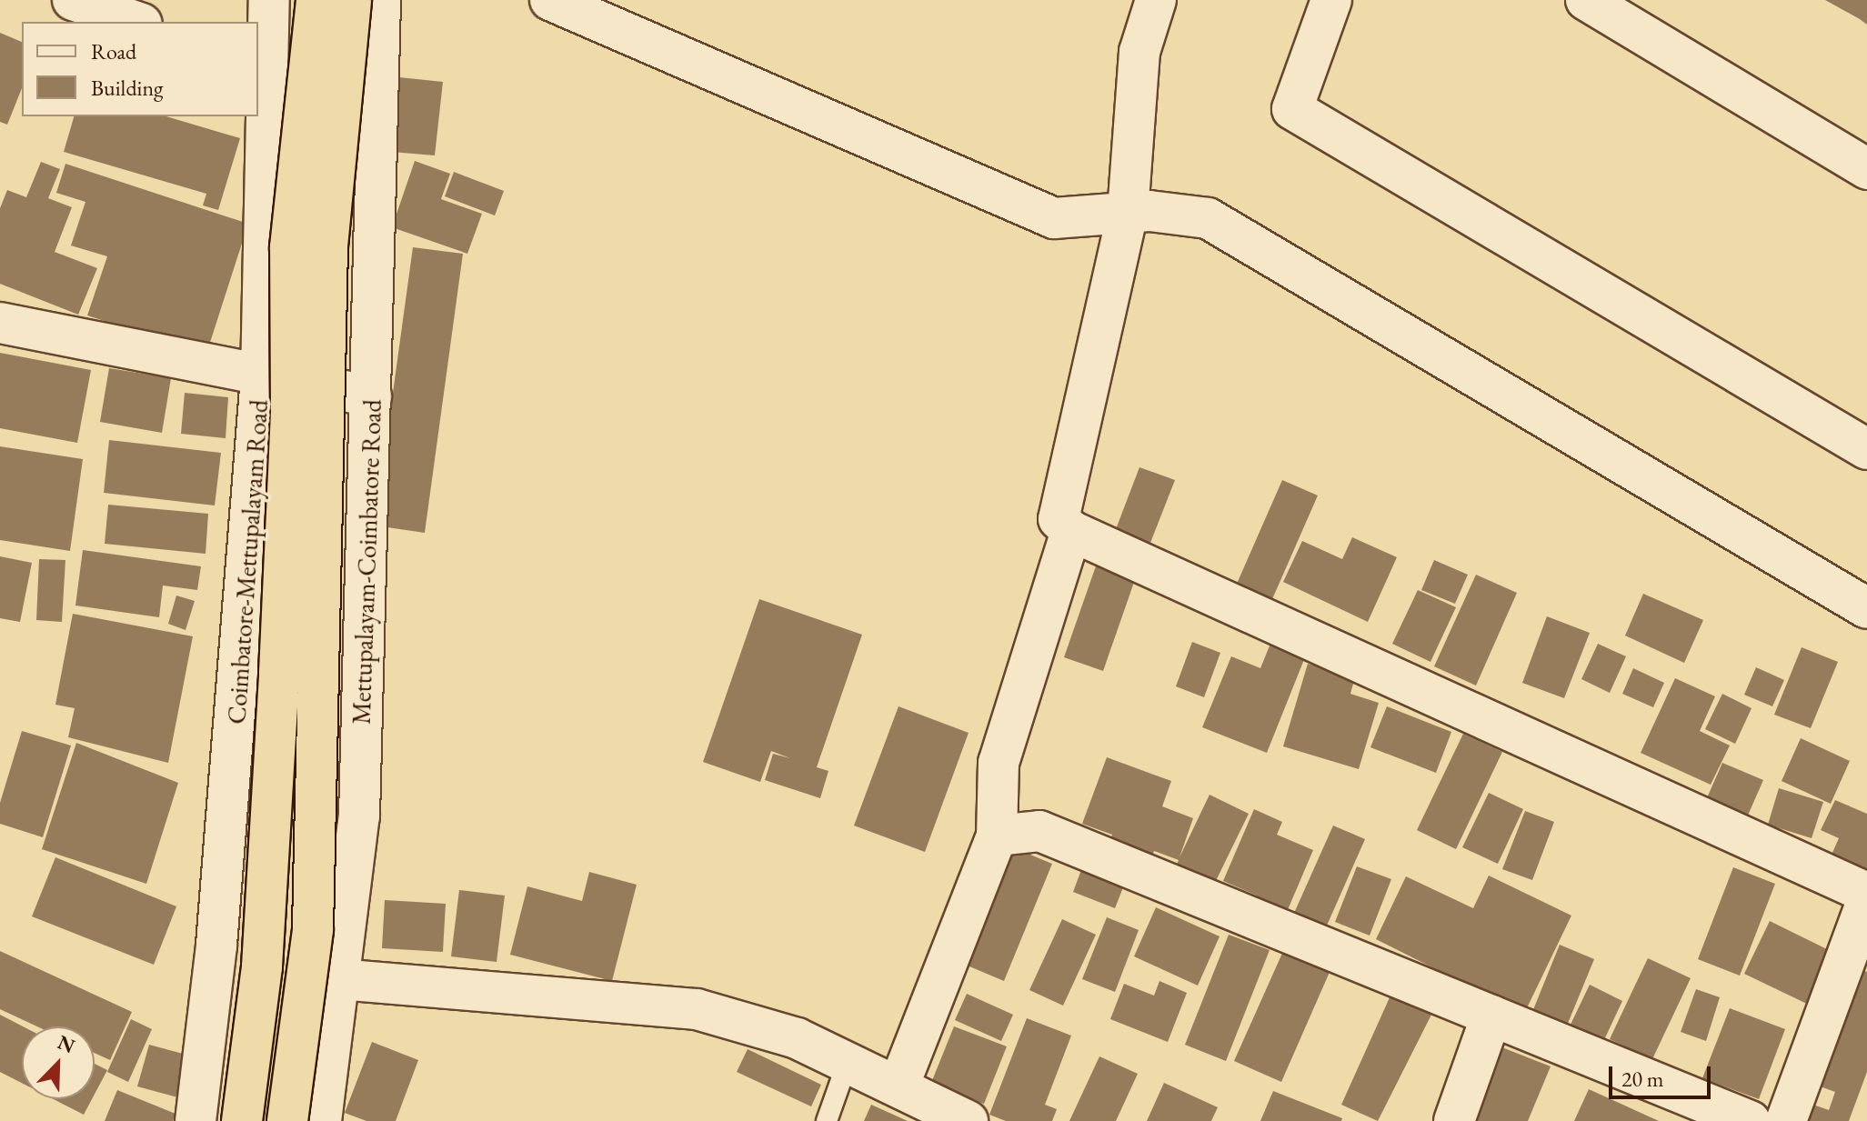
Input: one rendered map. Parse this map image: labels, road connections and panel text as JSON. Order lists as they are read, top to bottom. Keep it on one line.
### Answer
{"streets":{"street":["Coimbatore-Mettupalayam Road","Mettupalayam-Coimbatore Road"]},"legend":["Road","Building"],"scale_bar":"20 m","north":"top right"}
